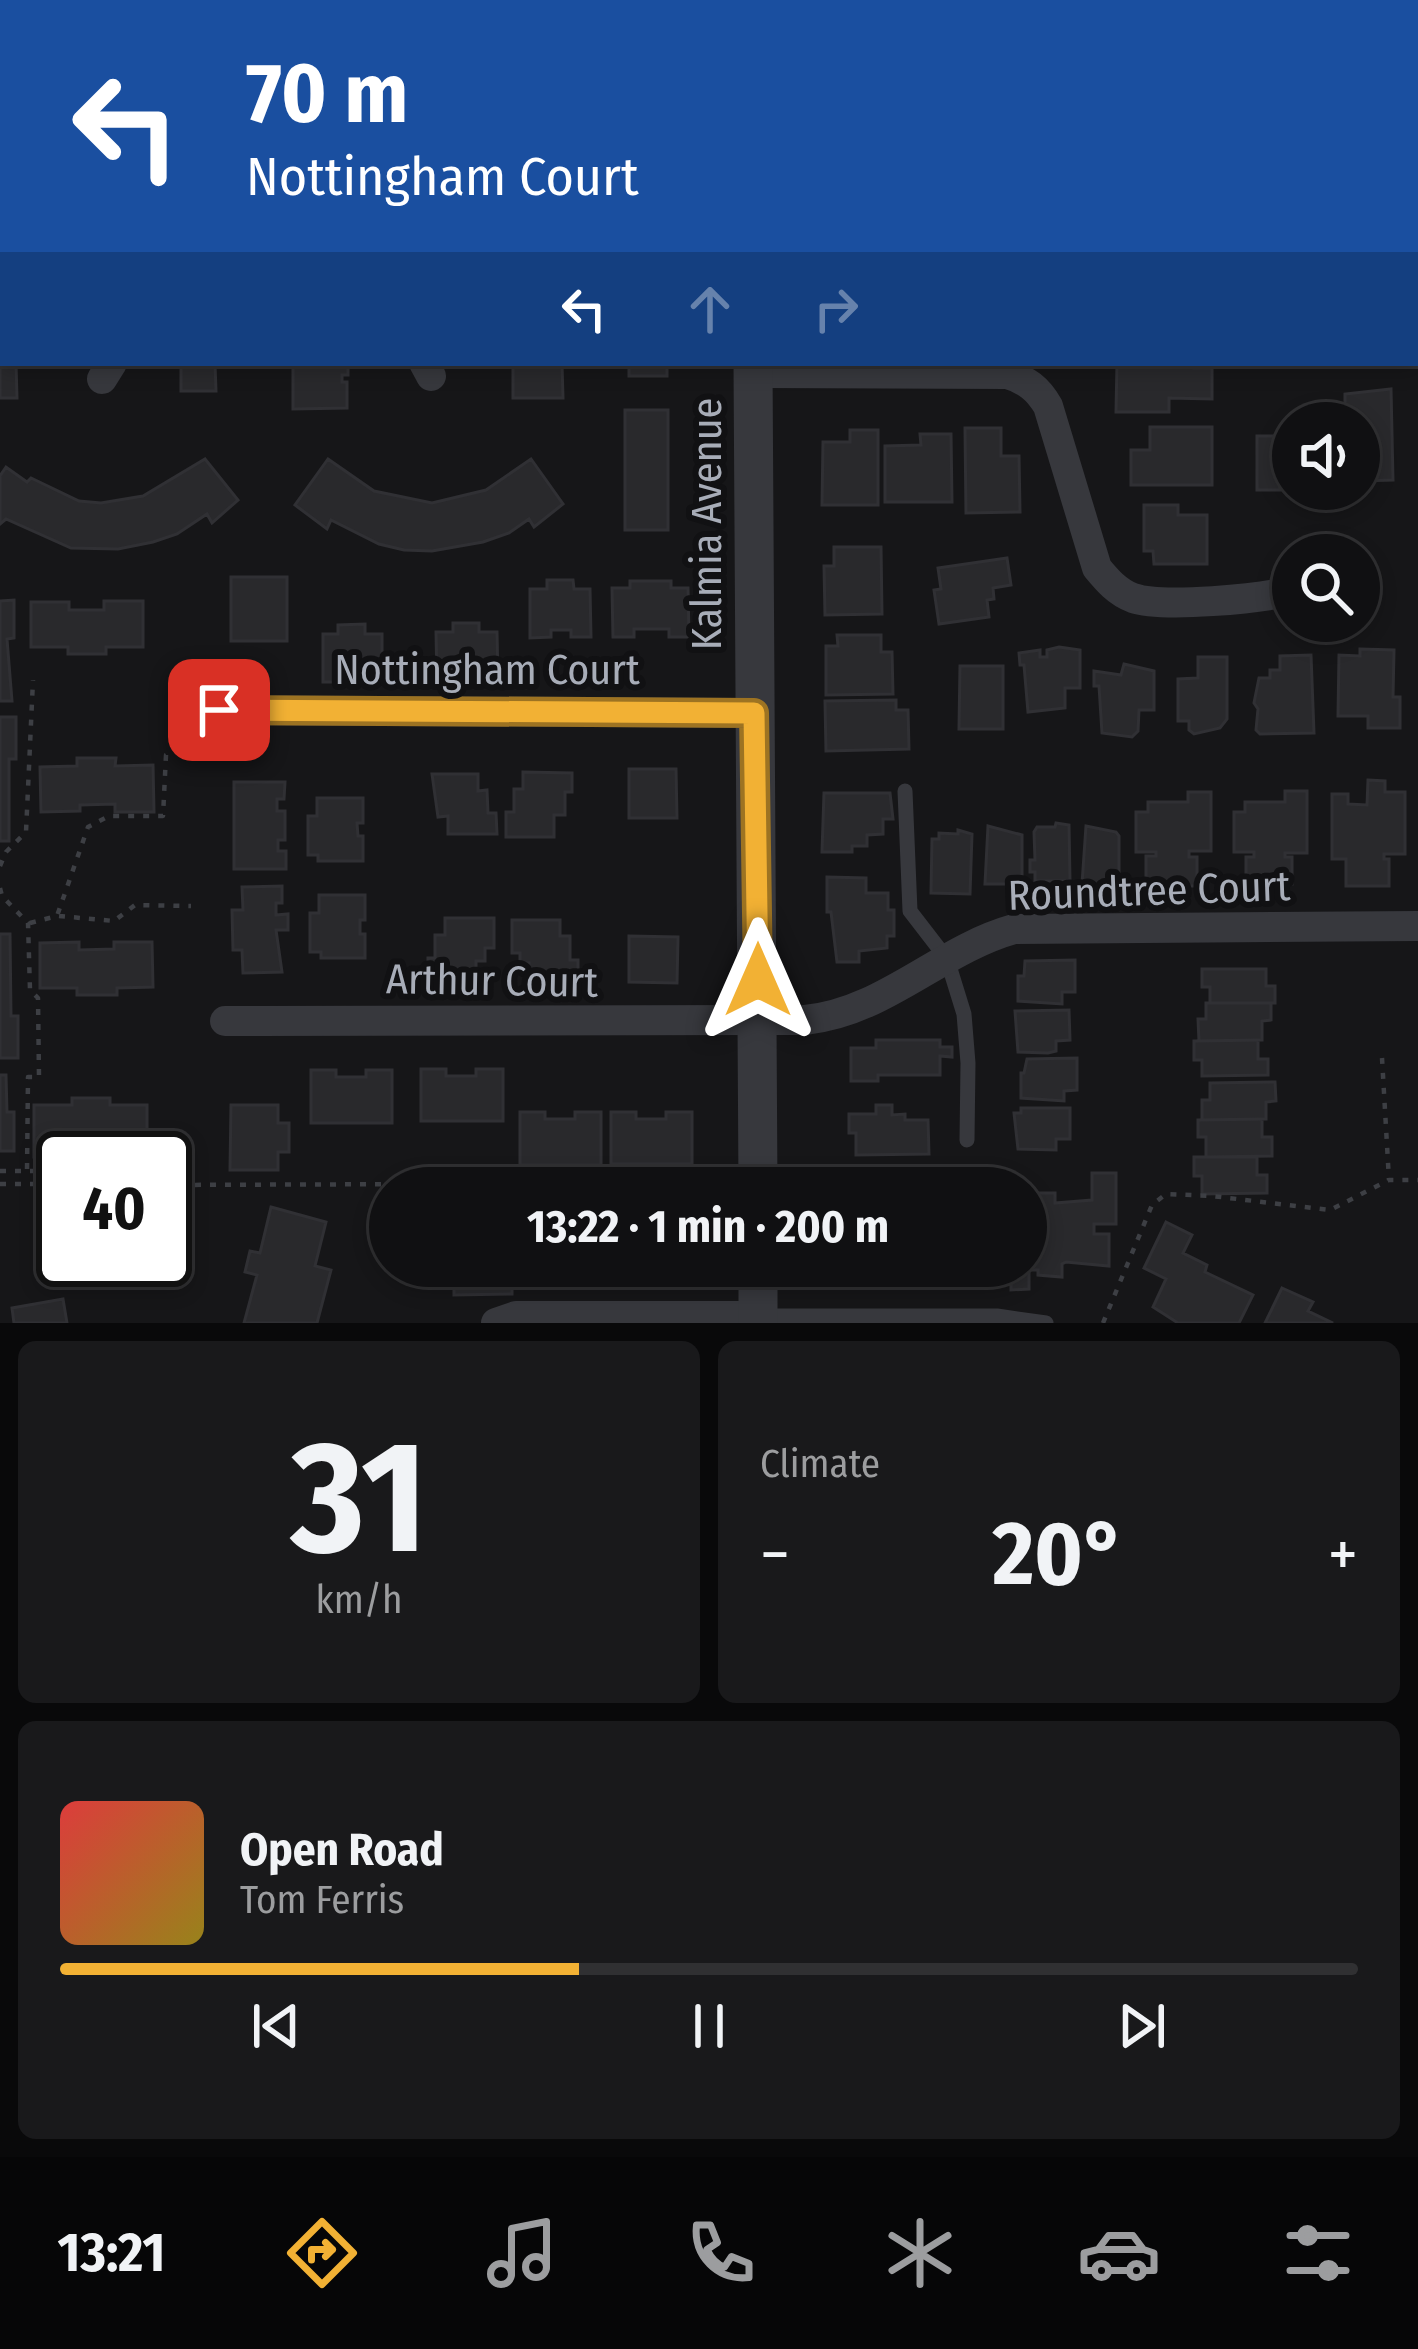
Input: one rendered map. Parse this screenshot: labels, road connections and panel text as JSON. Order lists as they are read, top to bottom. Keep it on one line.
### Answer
{"streets":{"street":["Kalmia Avenue","Nottingham Court","Roundtree Court","Arthur Court"]},"crossings":[["Kalmia Avenue","Nottingham Court"],["Kalmia Avenue","Roundtree Court"],["Kalmia Avenue","Arthur Court"],["Roundtree Court","Arthur Court"]],"page":{"turn":["70 m","Nottingham Court"],"limit":"40","trip":"13:22 · 1 min · 200 m","tile":[["31","km/h"],"Climate"],"heat":["−","20°","+"],"song":["Open Road","Tom Ferris"],"tabs":"13:21"}}
